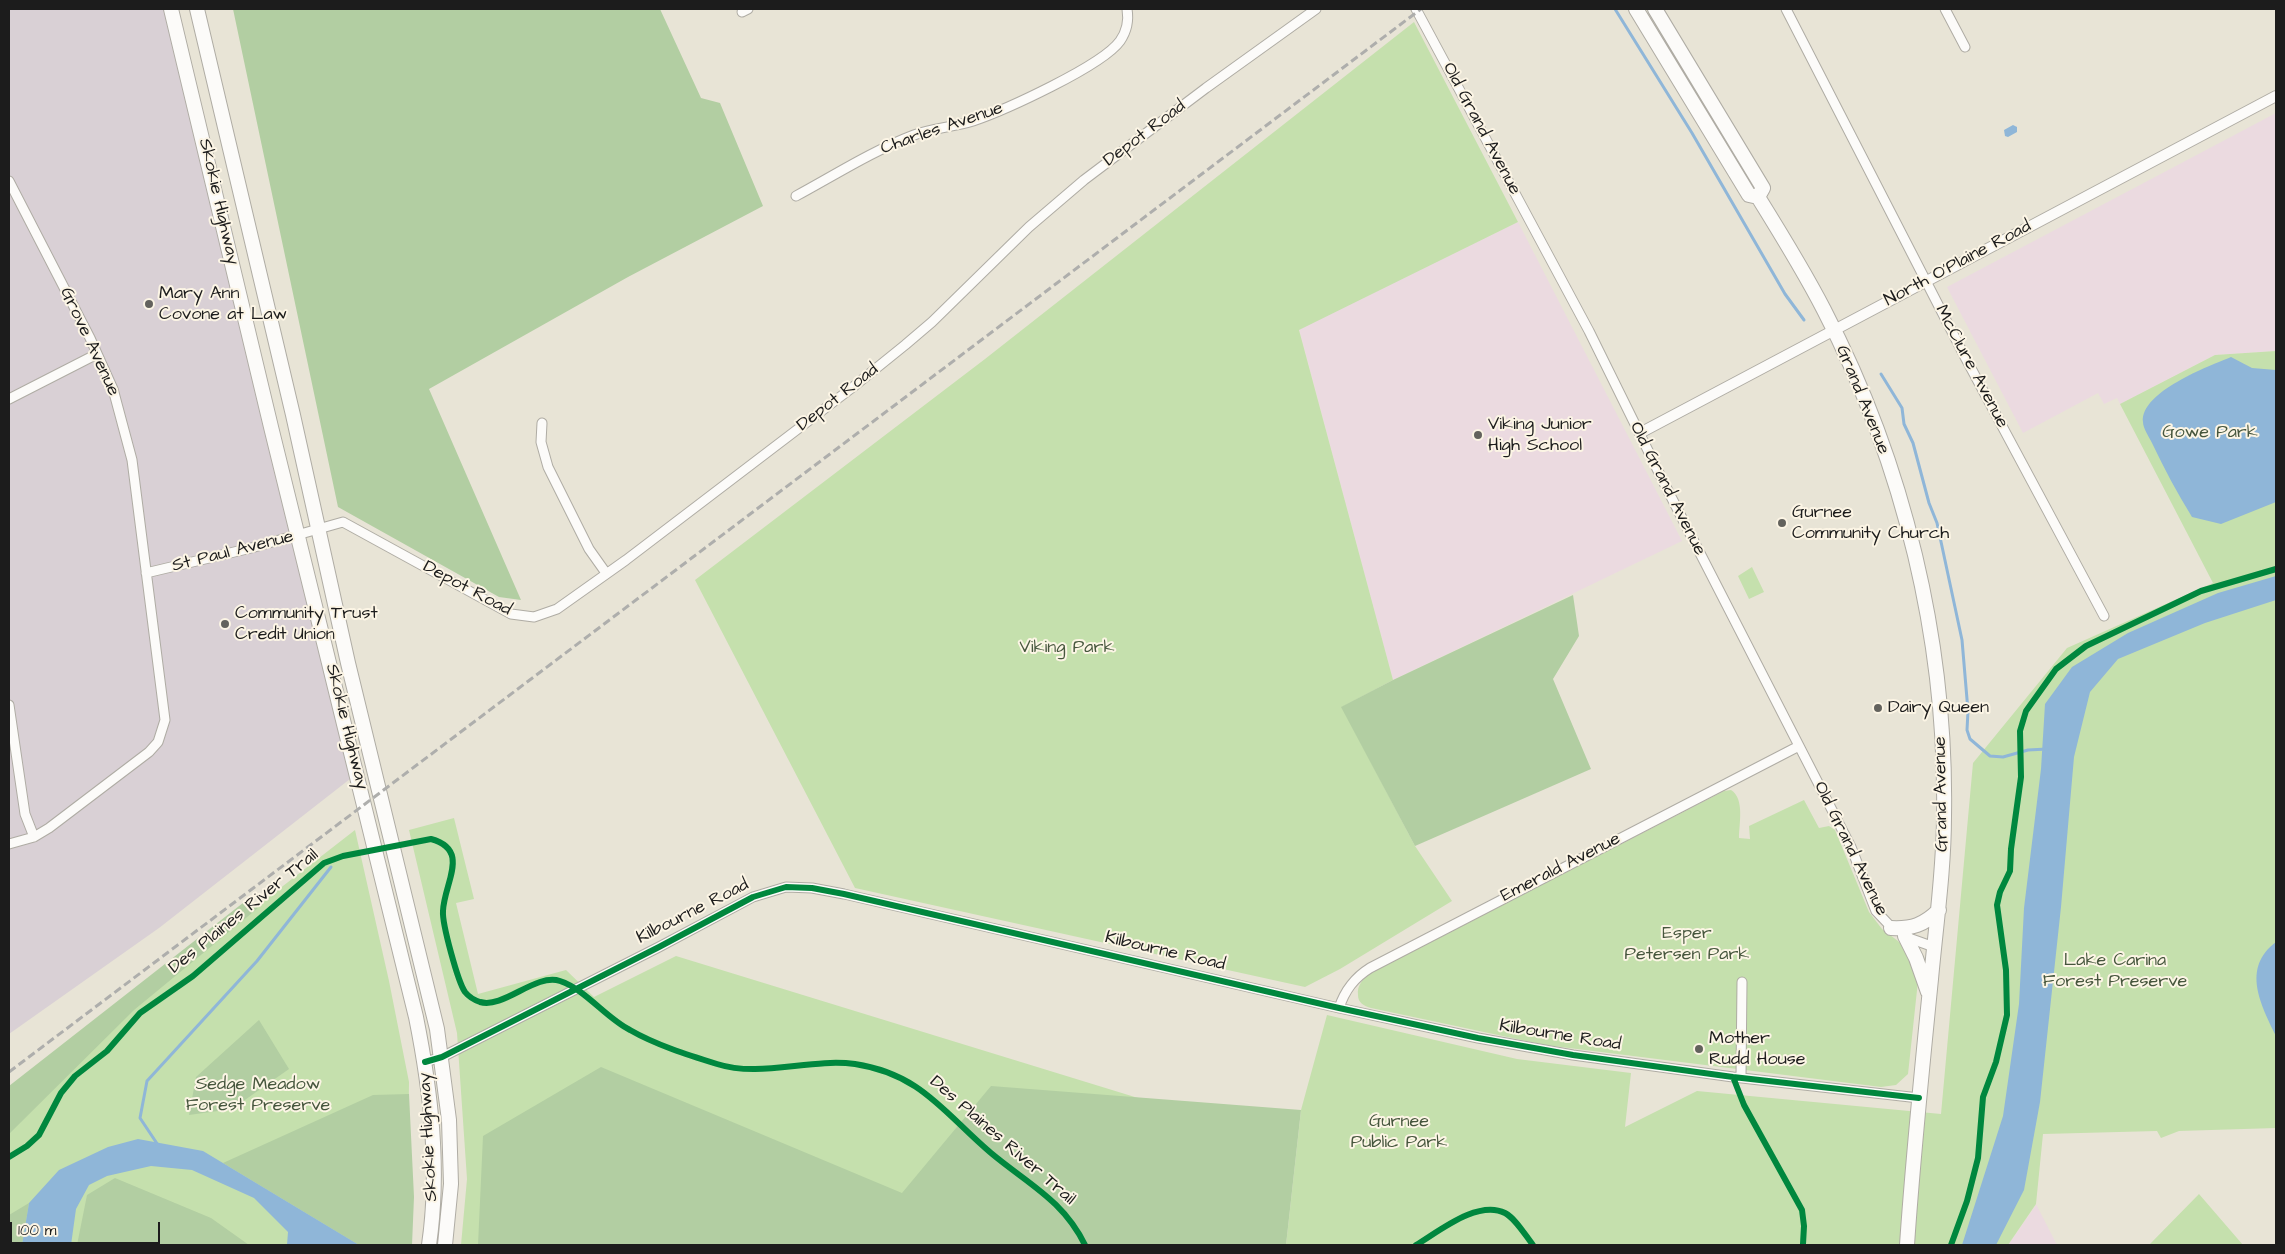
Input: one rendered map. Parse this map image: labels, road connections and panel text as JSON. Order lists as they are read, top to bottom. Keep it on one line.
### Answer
{"streets":{"main road":["Skokie Highway","Grand Avenue"],"street":["Charles Avenue","Old Grand Avenue","Depot Road","North O'Plaine Road","Grove Avenue","McClure Avenue","St Paul Avenue","Emerald Avenue","Kilbourne Road"],"cycle path":["Des Plaines River Trail"]},"crossings":[["Old Grand Avenue","North O'Plaine Road"],["Old Grand Avenue","Grand Avenue"],["Old Grand Avenue","Emerald Avenue"],["Depot Road","Skokie Highway"],["Depot Road","St Paul Avenue"],["Skokie Highway","St Paul Avenue"],["Skokie Highway","Kilbourne Road"],["North O'Plaine Road","McClure Avenue"],["North O'Plaine Road","Grand Avenue"],["Grove Avenue","St Paul Avenue"],["Grand Avenue","Kilbourne Road"],["Emerald Avenue","Kilbourne Road"]],"parks":["Gowe Park","Viking Park","Esper Petersen Park","Lake Carina Forest Preserve","Sedge Meadow Forest Preserve","Gurnee Public Park"],"places":["Mary Ann Covone at Law","Viking Junior High School","Gurnee Community Church","Community Trust Credit Union","Dairy Queen","Mother Rudd House"],"scale_bar":"100 m"}
